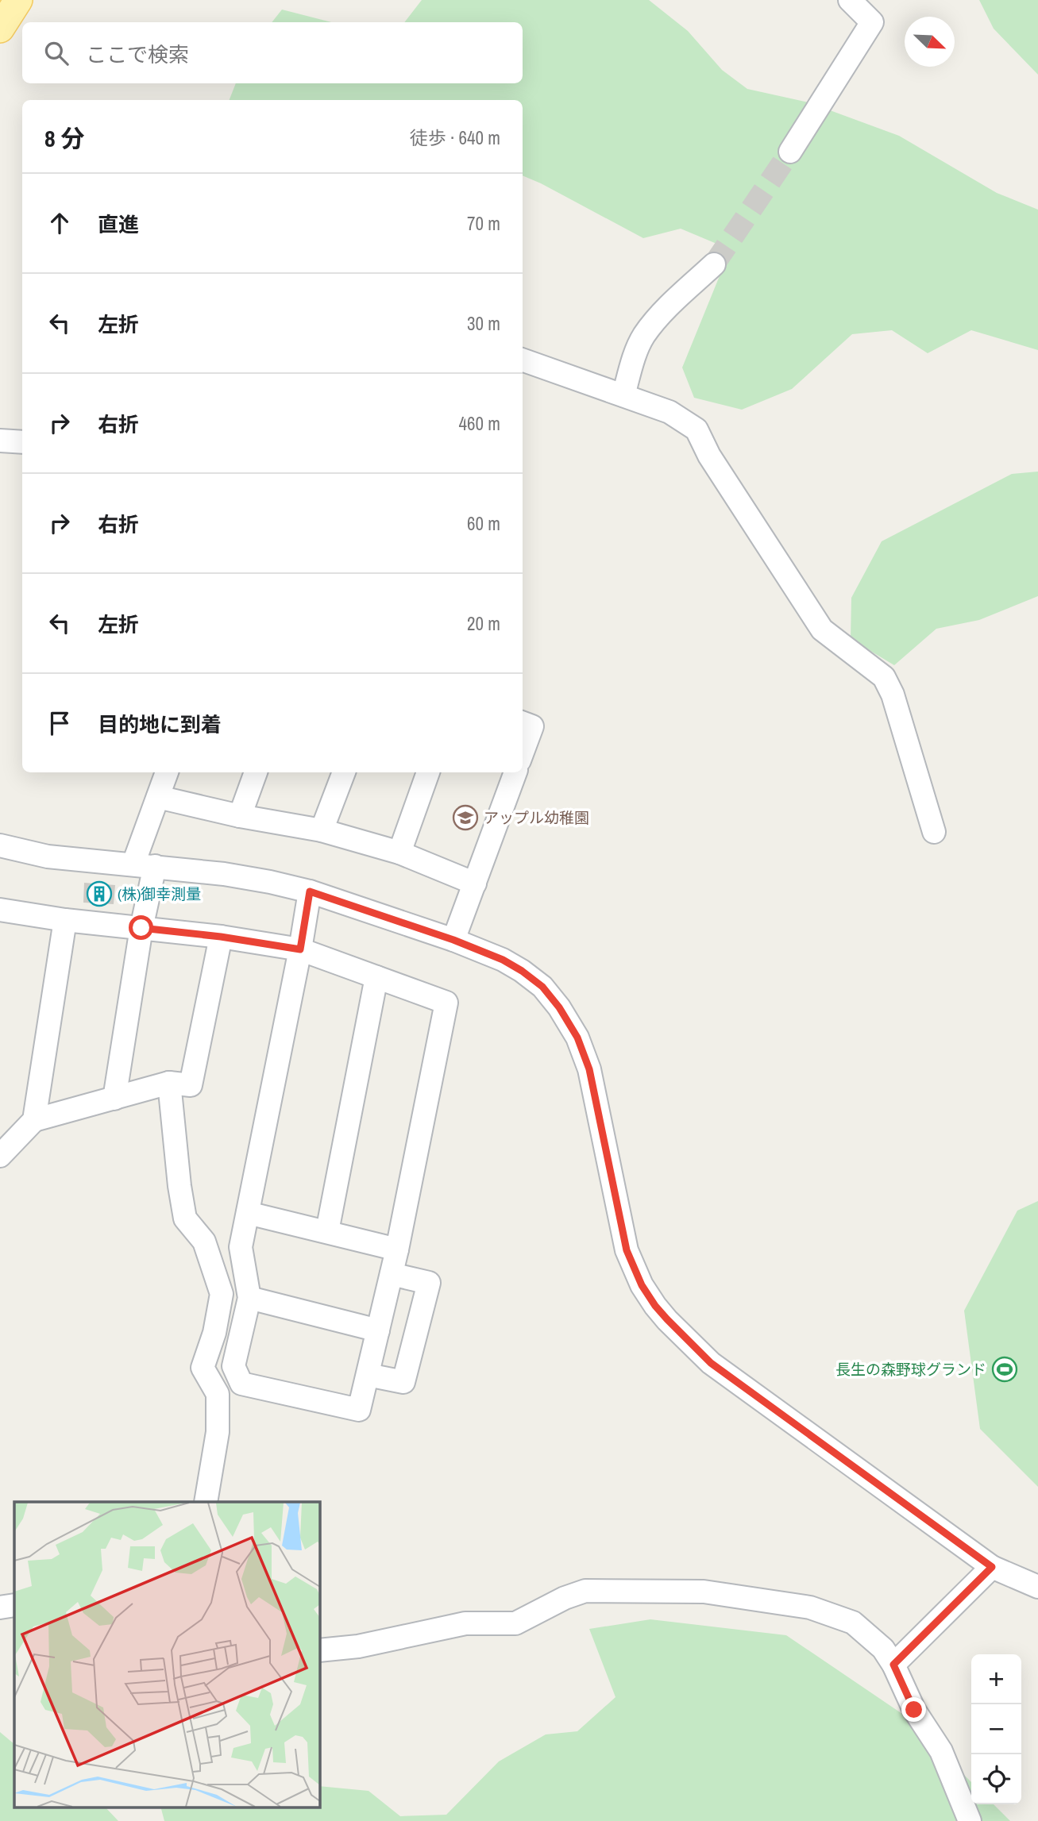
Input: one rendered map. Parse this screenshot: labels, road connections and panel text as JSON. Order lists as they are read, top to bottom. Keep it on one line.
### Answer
{"places":{"school or university":["アップル幼稚園"],"building":["(株)御幸測量"],"sports":["長生の森野球グランド"]},"north":"bottom right","page":{"search":"ここで検索","heading":["8 分","徒歩 · 640 m"],"list":[["直進","70 m"],["左折","30 m"],["右折","460 m"],["右折","60 m"],["左折","20 m"],"目的地に到着"],"map_buttons":["+","−"]}}
